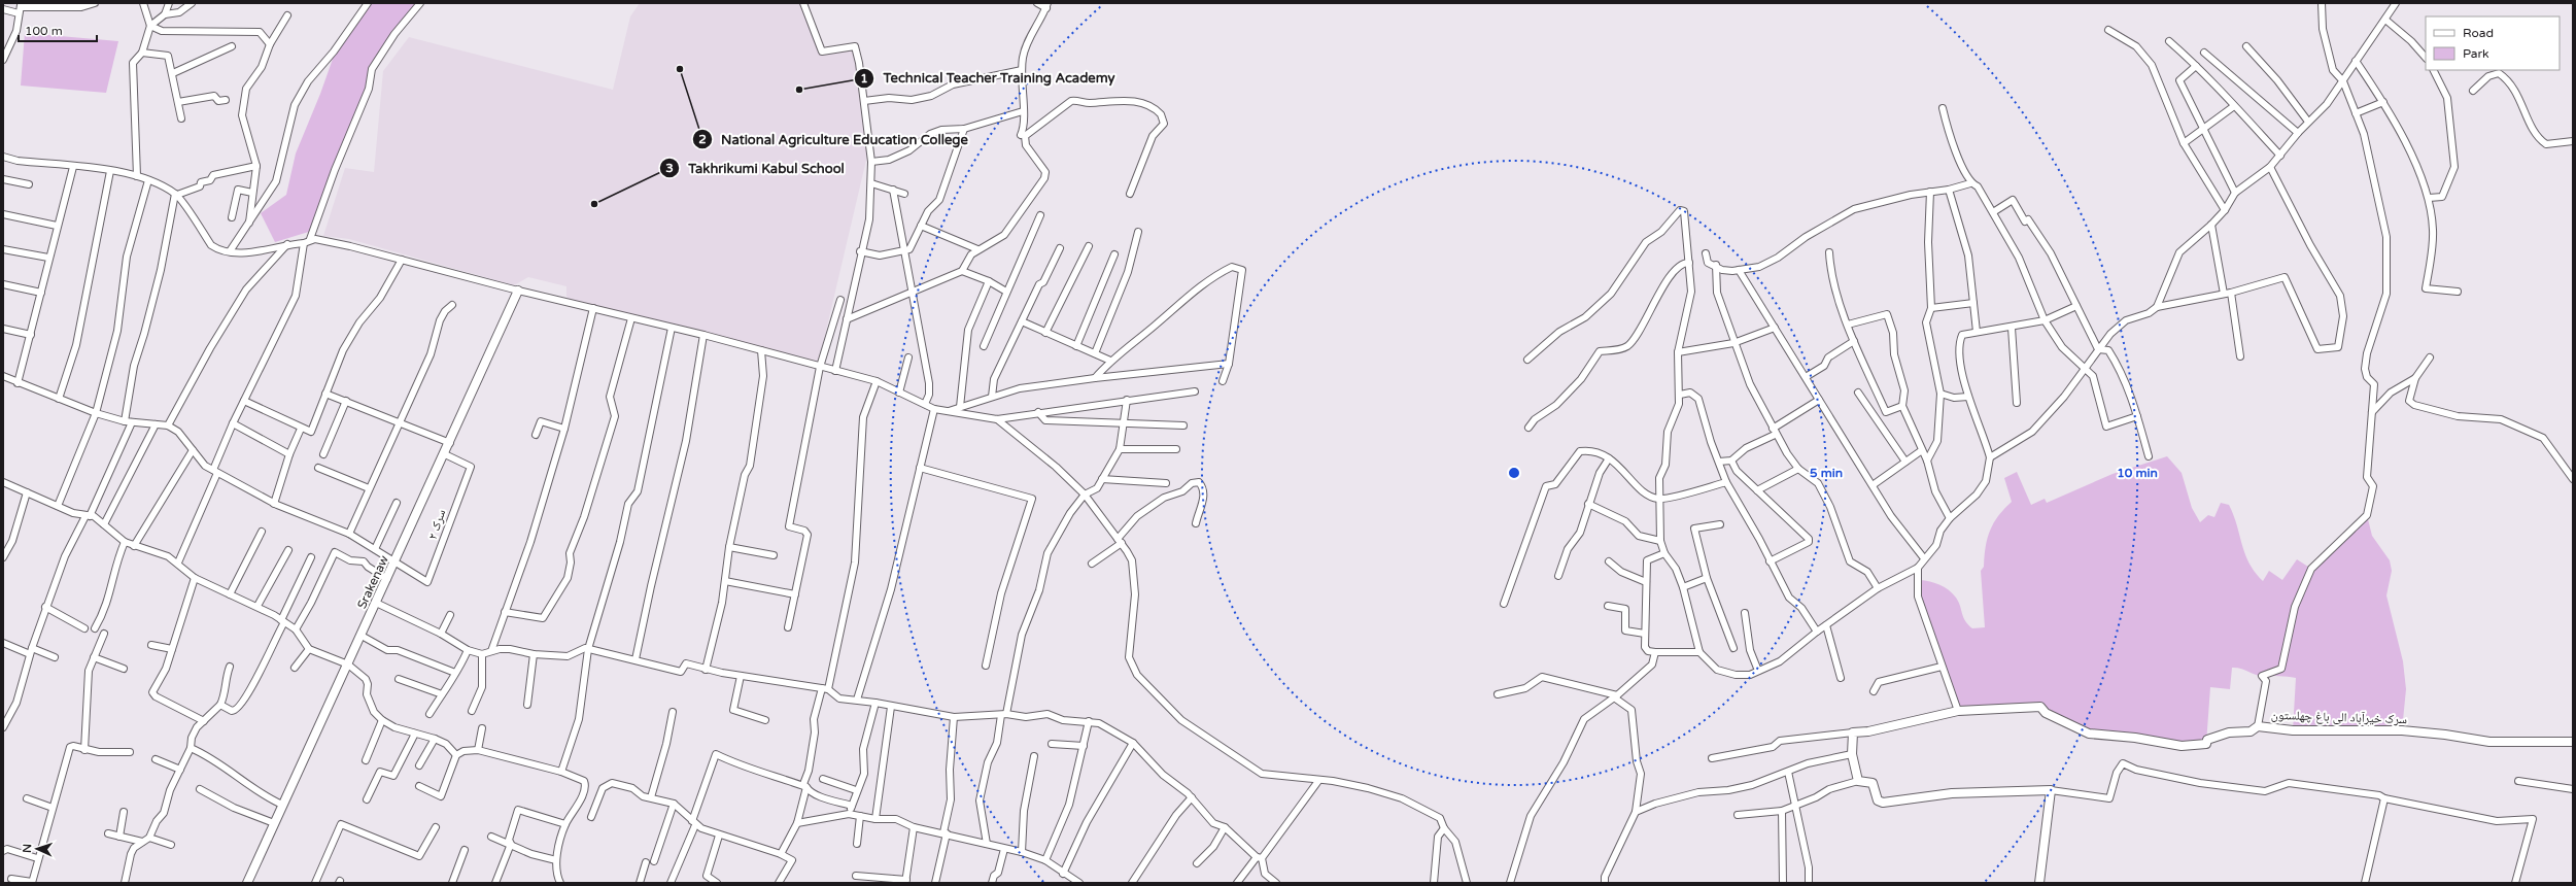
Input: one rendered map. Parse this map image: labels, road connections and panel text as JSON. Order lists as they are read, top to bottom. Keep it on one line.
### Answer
{"streets":{"street":["سرک ۲","Srakenaw","سرک خیرآباد الی باغ چهلستون"]},"crossings":[["سرک ۲","Srakenaw"]],"places":["National Agriculture Education College","Technical Teacher Training Academy","Takhrikumi Kabul School"],"legend":["Road","Park"],"scale_bar":"100 m","north":"left","rings":["5 min","10 min"]}
